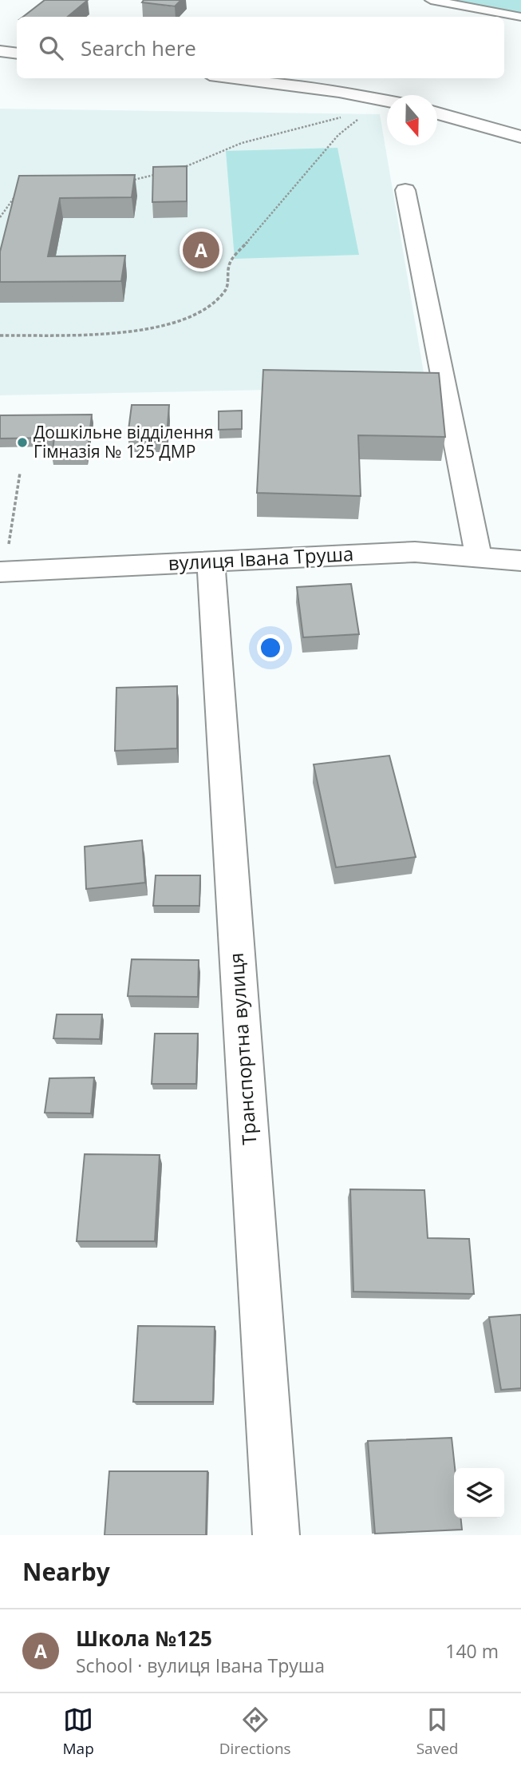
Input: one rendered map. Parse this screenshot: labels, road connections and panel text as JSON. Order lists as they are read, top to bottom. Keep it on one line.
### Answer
{"streets":{"street":["вулиця Івана Труша","Транспортна вулиця"]},"crossings":[["вулиця Івана Труша","Транспортна вулиця"]],"places":["Дошкільне відділення Гімназія № 125 ДМР"],"north":"bottom","page":{"search":"Search here","pins":"A","heading":"Nearby","list":[{"mark":"A","name":"Школа №125","note":"School · вулиця Івана Труша","value":"140 m"}],"nav":["Map","Directions","Saved"]}}
